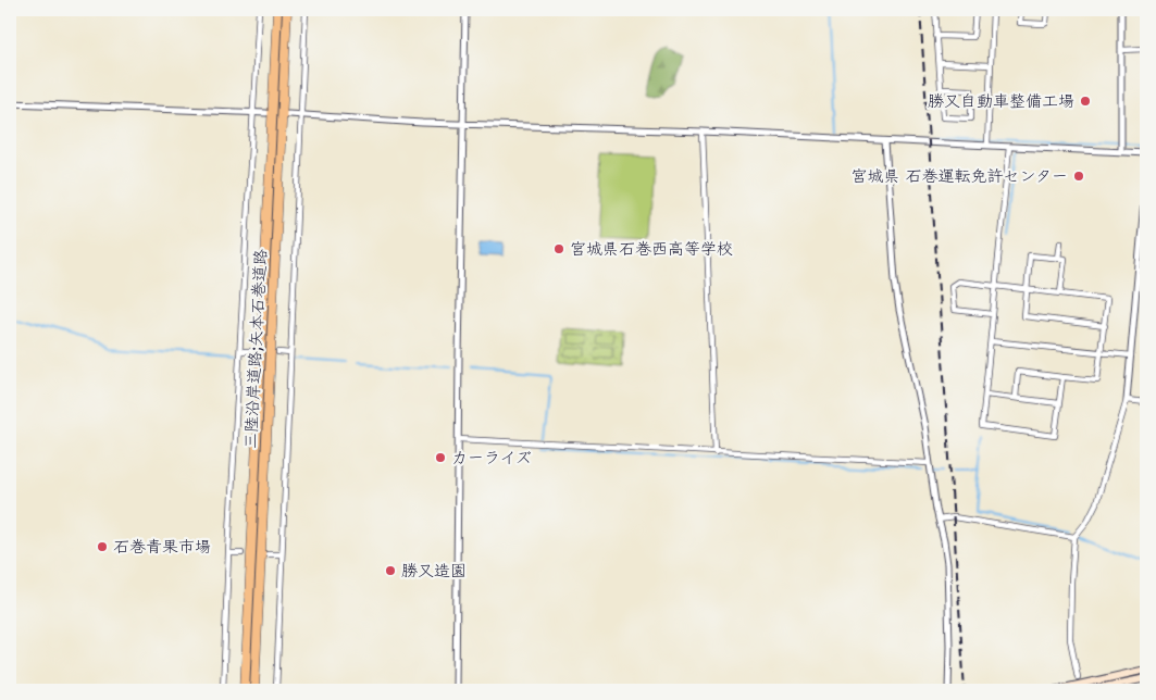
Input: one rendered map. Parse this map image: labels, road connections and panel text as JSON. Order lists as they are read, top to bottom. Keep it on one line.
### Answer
{"streets":{"highway":["三陸沿岸道路;矢本石巻道路"]},"places":["勝又自動車整備工場","宮城県 石巻運転免許センター","宮城県石巻西高等学校","カーライズ","石巻青果市場","勝又造園"]}
